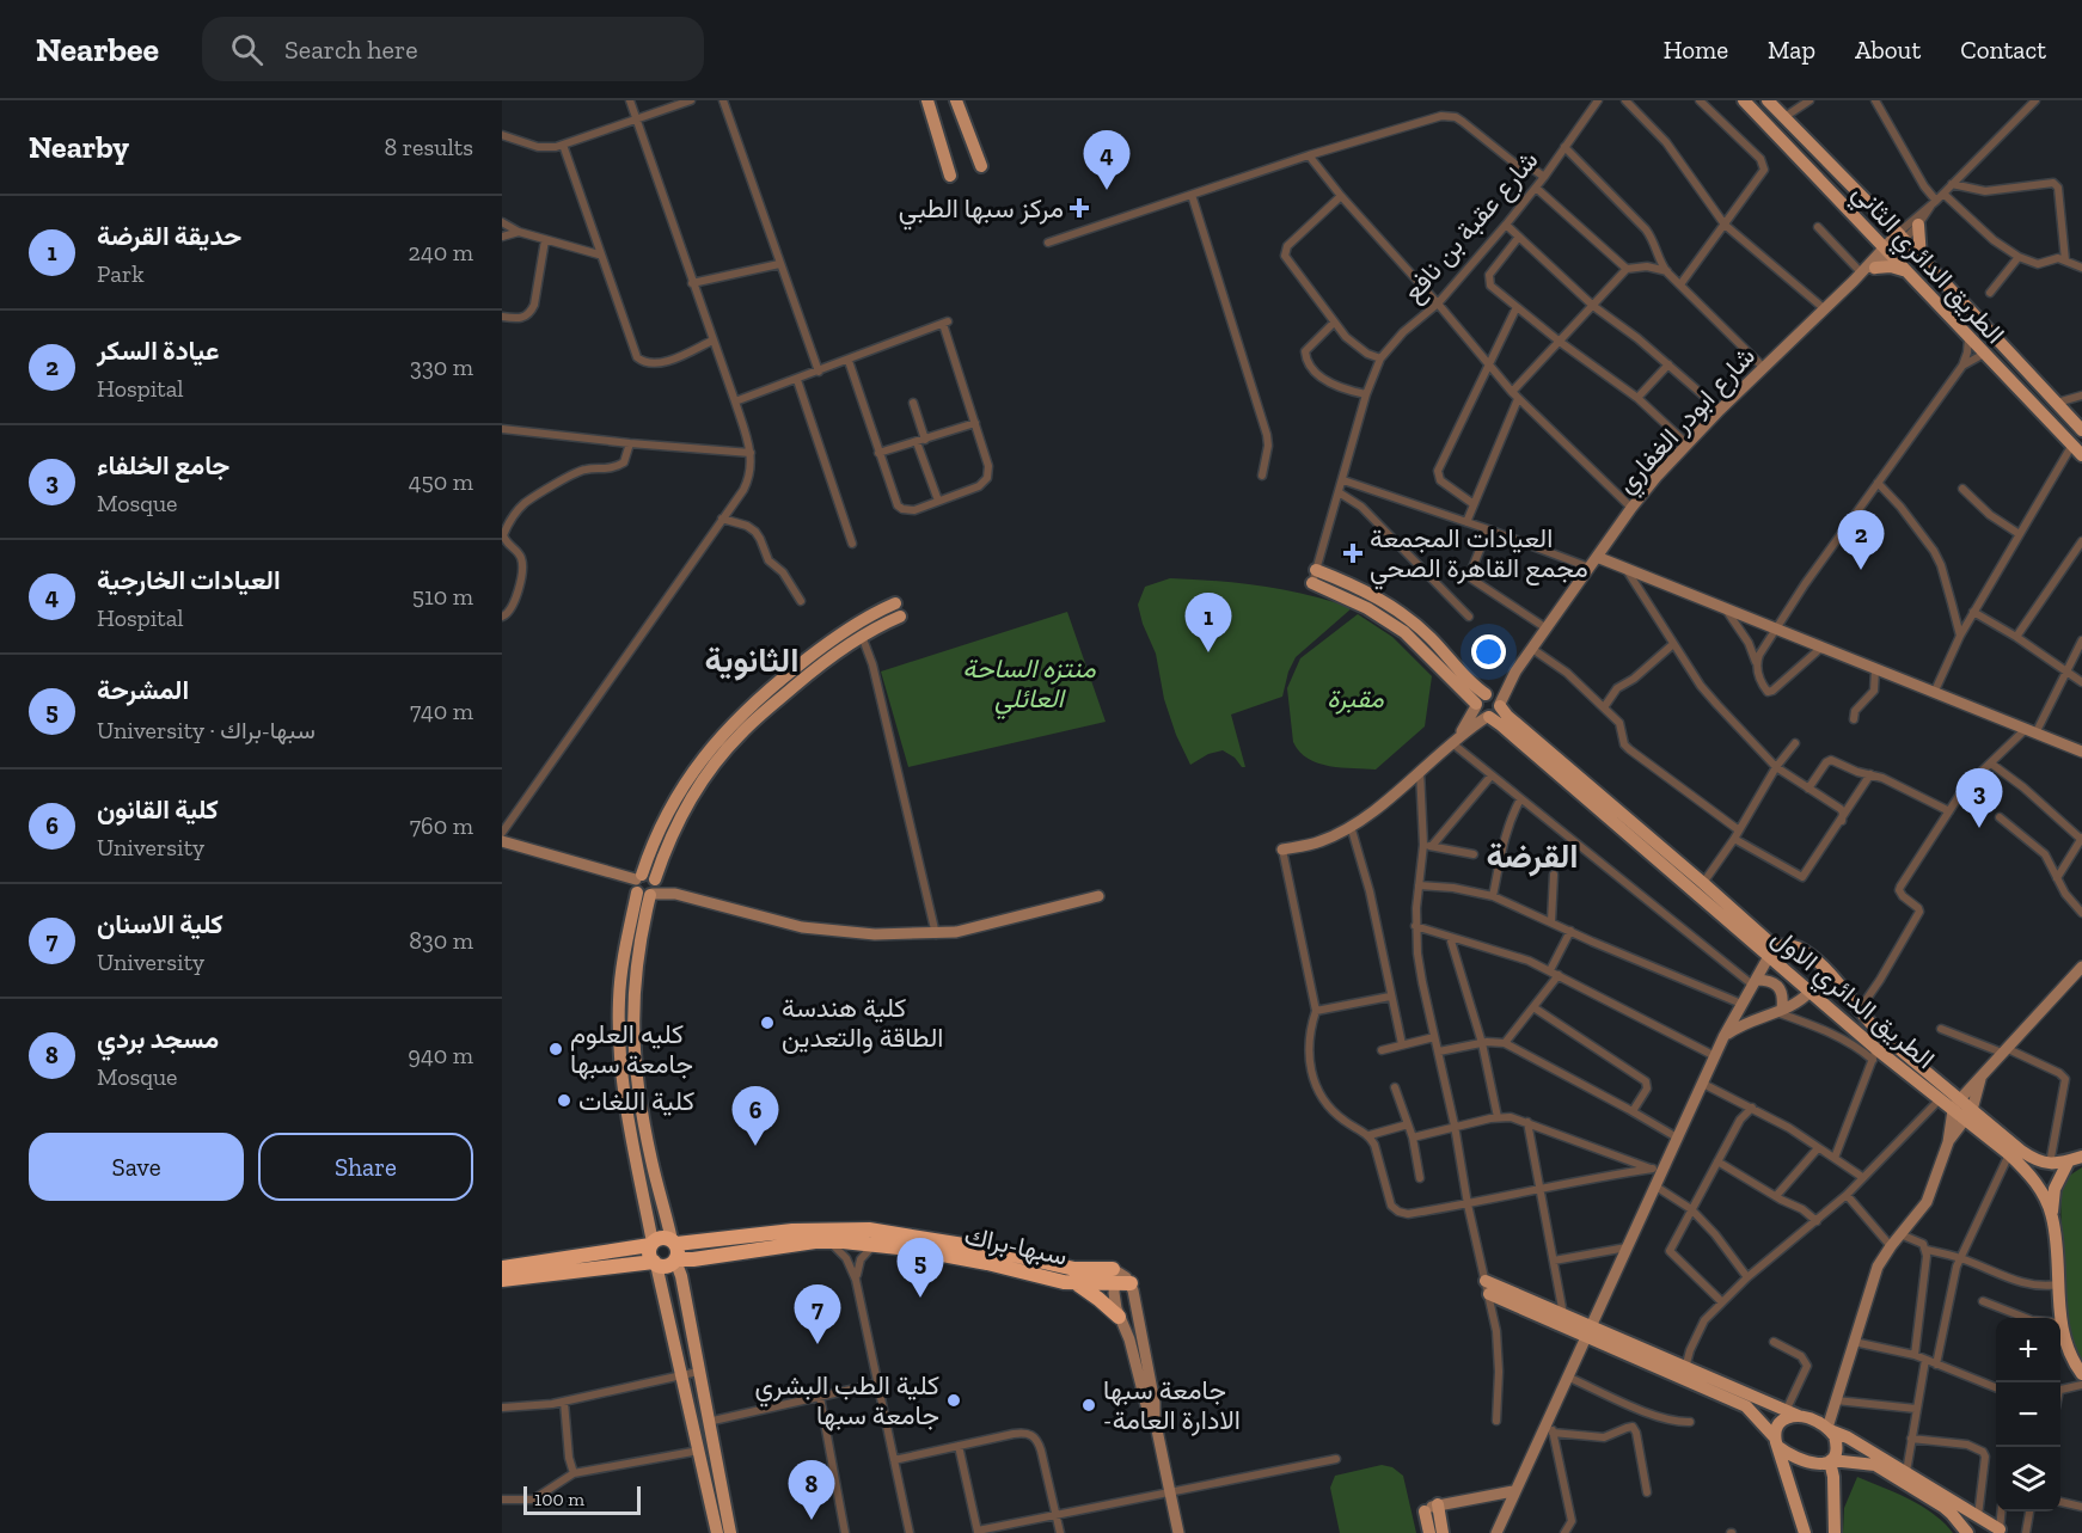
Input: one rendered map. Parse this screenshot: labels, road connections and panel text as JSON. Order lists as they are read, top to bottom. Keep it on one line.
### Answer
{"streets":{"highway":["سبها-براك"],"main road":["الطريق الدائري الثاني","الطريق الدائري الاول"],"street":["شارع عقبة بن نافع","شارع ابودر الغفاري"]},"crossings":[["الطريق الدائري الثاني","شارع ابودر الغفاري"],["شارع ابودر الغفاري","الطريق الدائري الاول"]],"districts":["الثانوية","القرضة"],"parks":["منتزه الساحة العائلي","مقبرة"],"places":{"health":["مركز سبها الطبي","العيادات المجمعة مجمع القاهرة الصحي"],"other":["كلية هندسة الطاقة والتعدين","كليه العلوم جامعة سبها","كلية اللغات","كلية الطب البشري جامعة سبها","جامعة سبها -الادارة العامة"]},"scale_bar":"100 m","page":{"header":"Nearbee","search":"Search here","nav":["Home","Map","About","Contact"],"heading":["Nearby","8 results"],"pins":["4","2","1","3","6","5","7","8"],"list":[{"mark":"1","name":"حديقة القرضة","note":"Park","value":"240 m"},{"mark":"2","name":"عيادة السكر","note":"Hospital","value":"330 m"},{"mark":"3","name":"جامع الخلفاء","note":"Mosque","value":"450 m"},{"mark":"4","name":"العيادات الخارجية","note":"Hospital","value":"510 m"},{"mark":"5","name":"المشرحة","note":"University · سبها-براك","value":"740 m"},{"mark":"6","name":"كلية القانون","note":"University","value":"760 m"},{"mark":"7","name":"كلية الاسنان","note":"University","value":"830 m"},{"mark":"8","name":"مسجد بردي","note":"Mosque","value":"940 m"}],"buttons":["Save","Share"],"map_buttons":["+","−"],"scale":"100 m"}}
